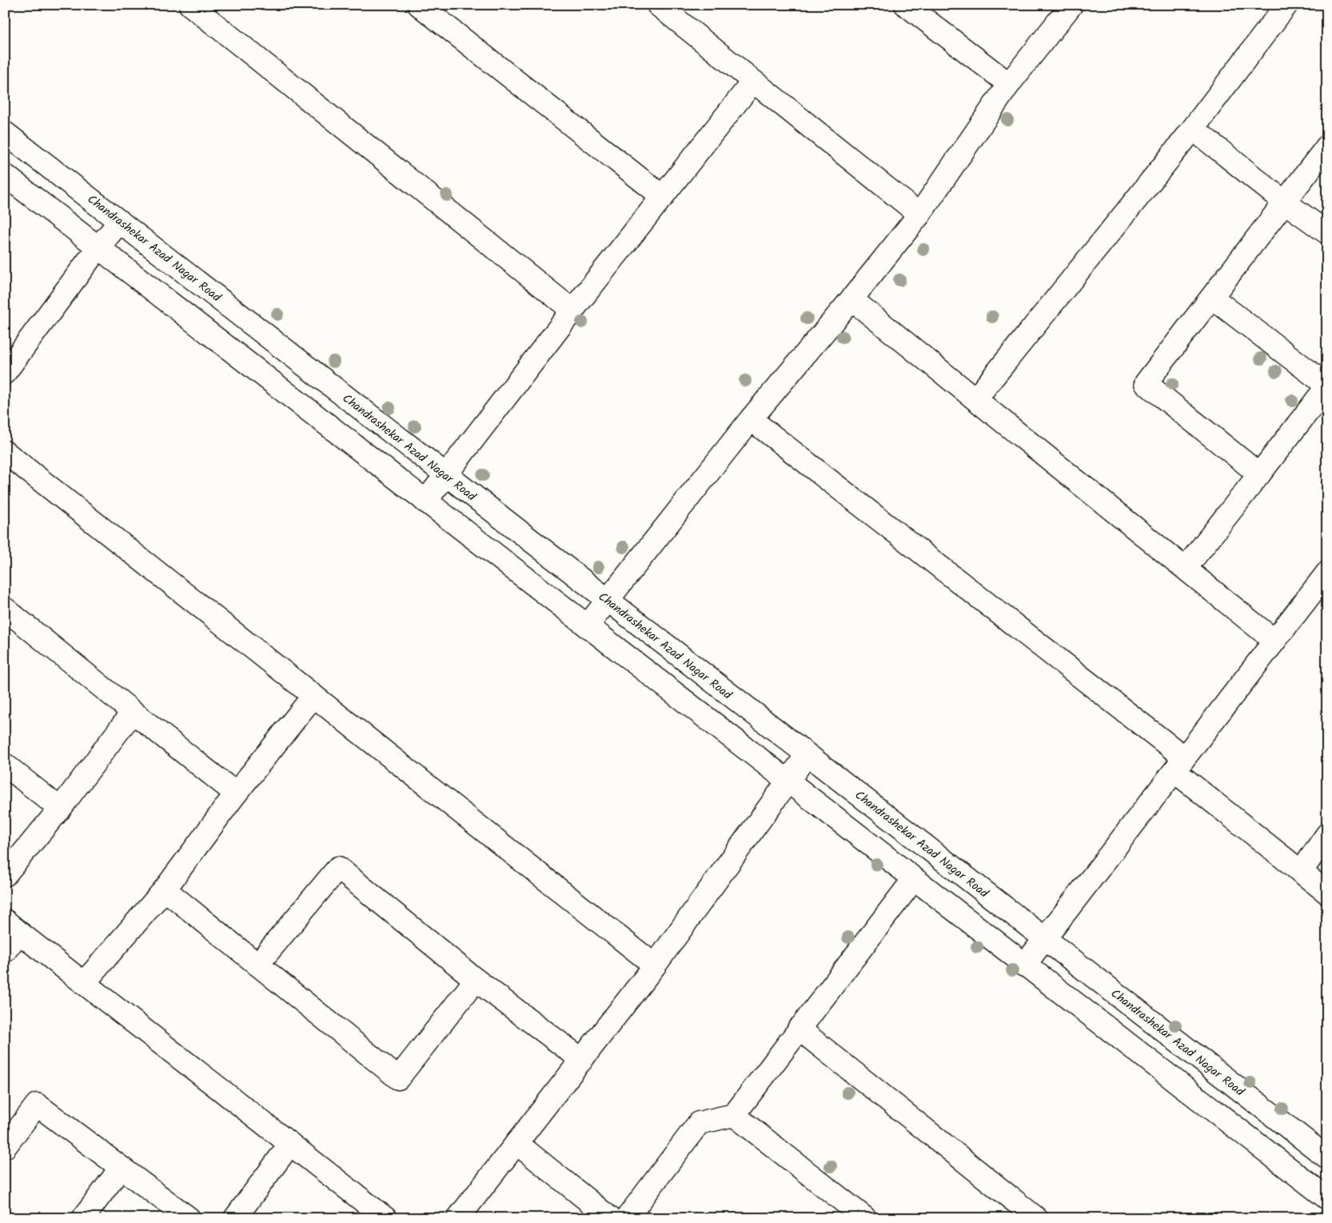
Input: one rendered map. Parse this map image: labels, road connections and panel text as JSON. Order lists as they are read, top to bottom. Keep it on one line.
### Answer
{"streets":{"street":["Chandrashekar Azad Nagar Road"]}}
